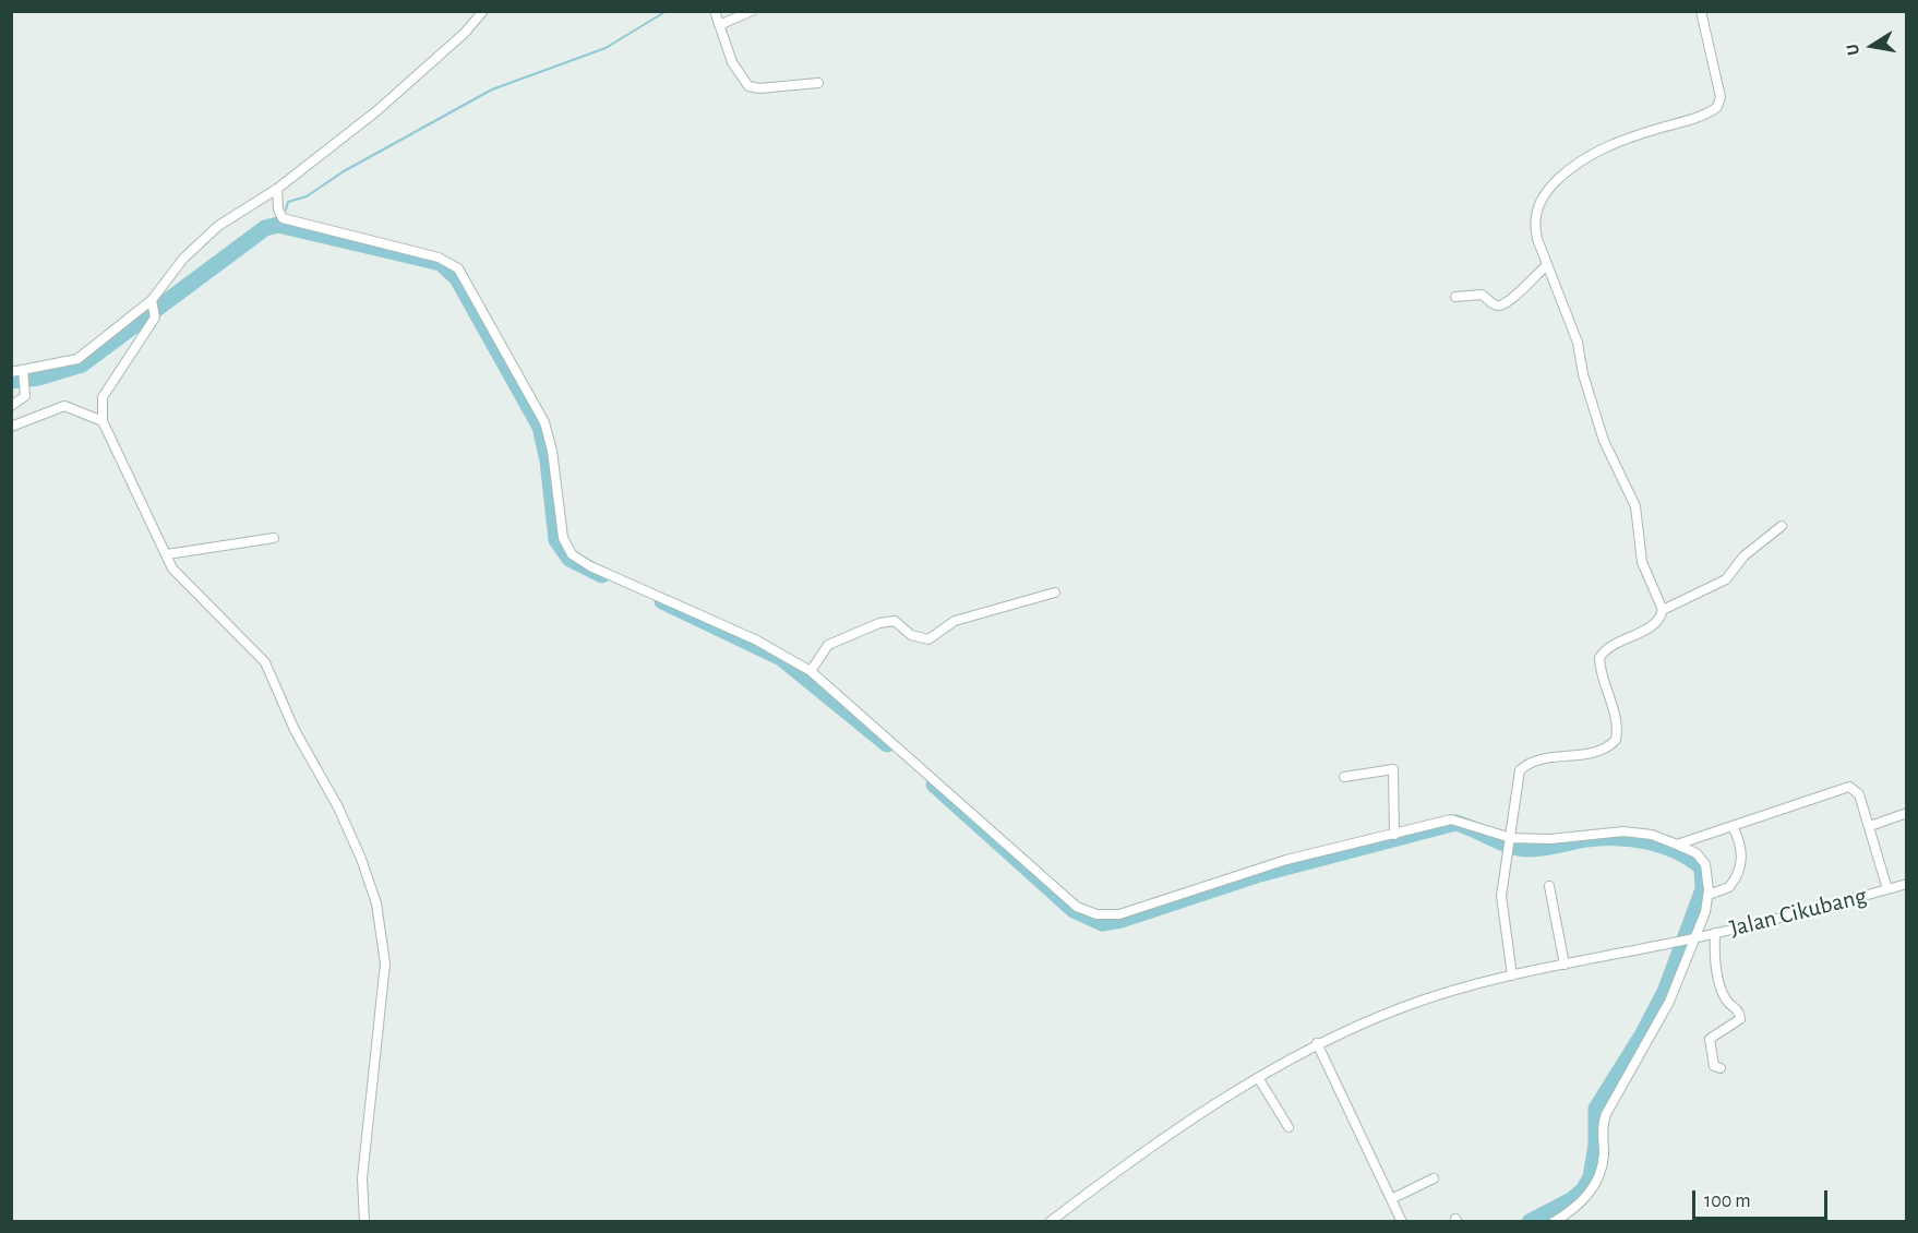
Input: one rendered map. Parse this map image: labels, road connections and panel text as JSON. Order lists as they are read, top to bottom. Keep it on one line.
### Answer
{"streets":{"street":["Jalan Cikubang"]},"scale_bar":"100 m","north":"left"}
